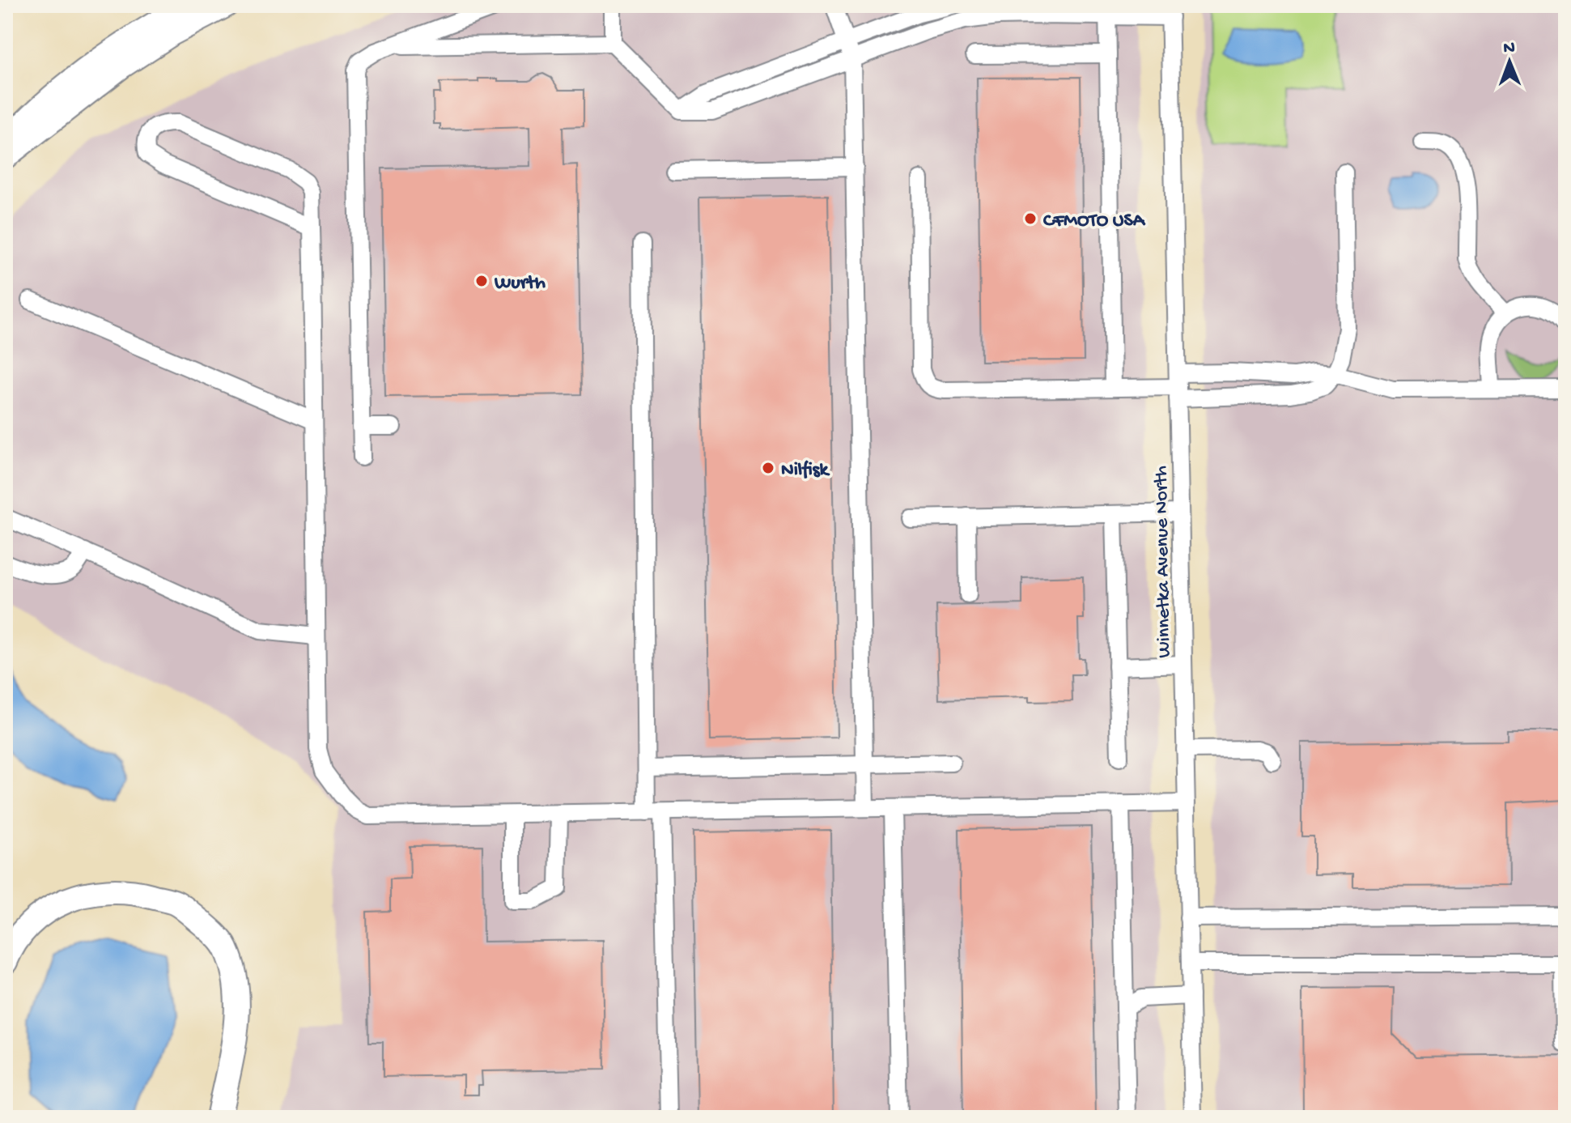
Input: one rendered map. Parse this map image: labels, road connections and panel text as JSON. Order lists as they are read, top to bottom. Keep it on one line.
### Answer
{"streets":{"street":["Winnetka Avenue North"]},"places":["CFMOTO USA","Wurth","Nilfisk"],"north":"top"}
